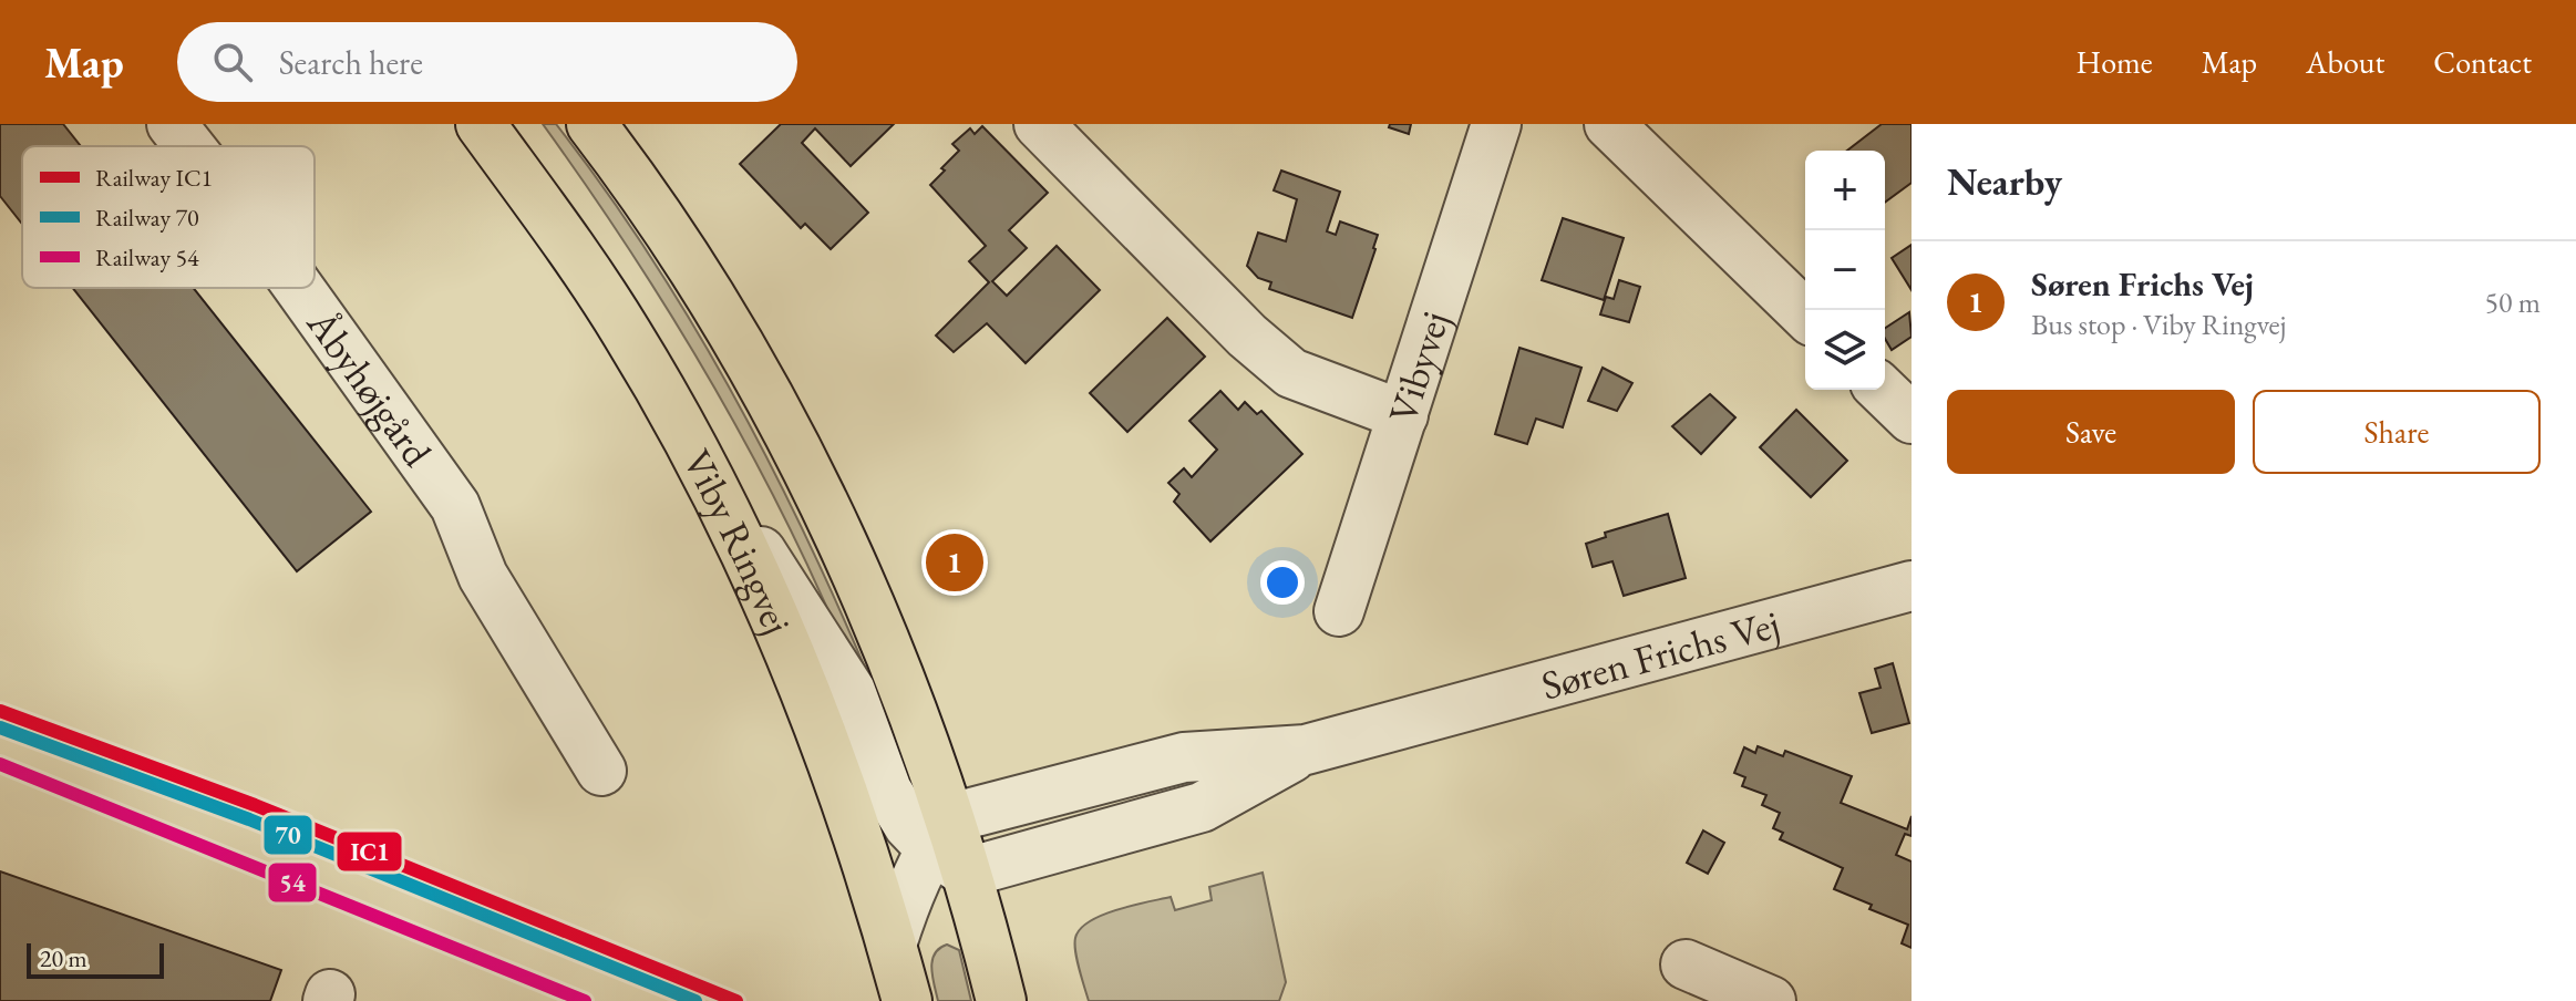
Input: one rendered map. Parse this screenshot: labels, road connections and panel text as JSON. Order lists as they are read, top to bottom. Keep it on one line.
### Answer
{"streets":{"main road":["Viby Ringvej"],"street":["Vibyvej","Åbyhøjgård","Søren Frichs Vej"]},"lines":["rail line IC1","rail line 70","rail line 54"],"legend":["Railway IC1","Railway 70","Railway 54"],"scale_bar":"20 m","page":{"header":"Map","search":"Search here","nav":["Home","Map","About","Contact"],"heading":"Nearby","map_buttons":["+","−"],"list":[{"mark":"1","name":"Søren Frichs Vej","note":"Bus stop · Viby Ringvej","value":"50 m"}],"buttons":["Save","Share"],"pins":"1","scale":"20 m"}}
